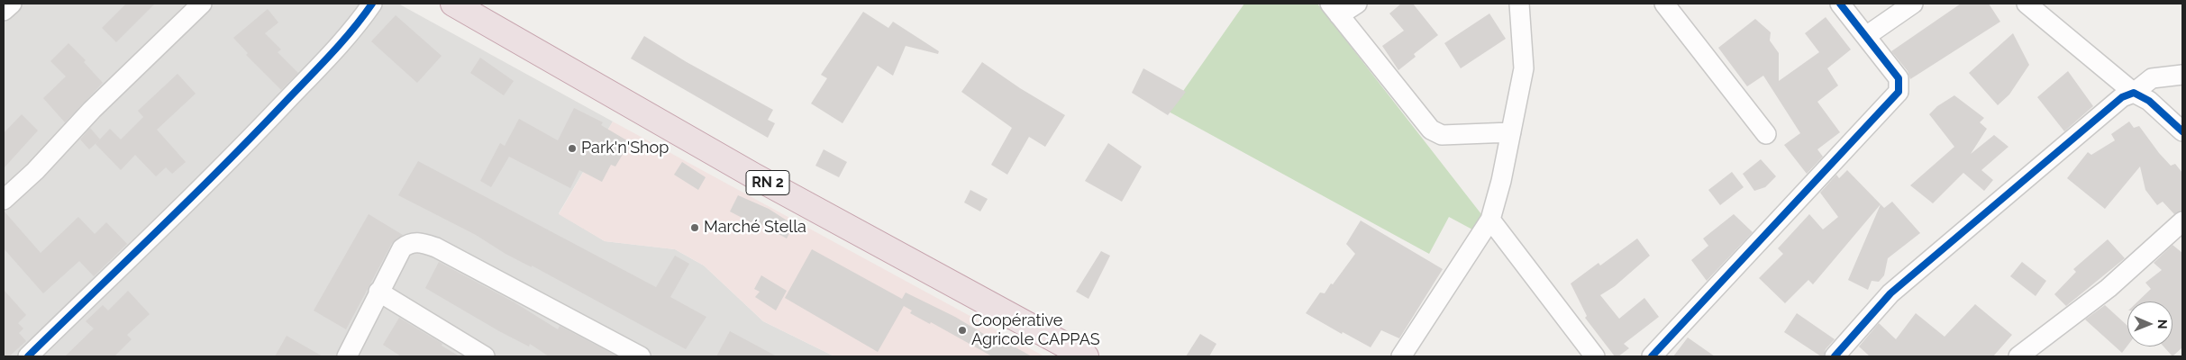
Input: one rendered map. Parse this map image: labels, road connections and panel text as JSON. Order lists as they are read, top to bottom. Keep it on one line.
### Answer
{"streets":{"highway":["RN 2"]},"places":["Park'n'Shop","Marché Stella","Coopérative Agricole CAPPAS"],"north":"right"}
